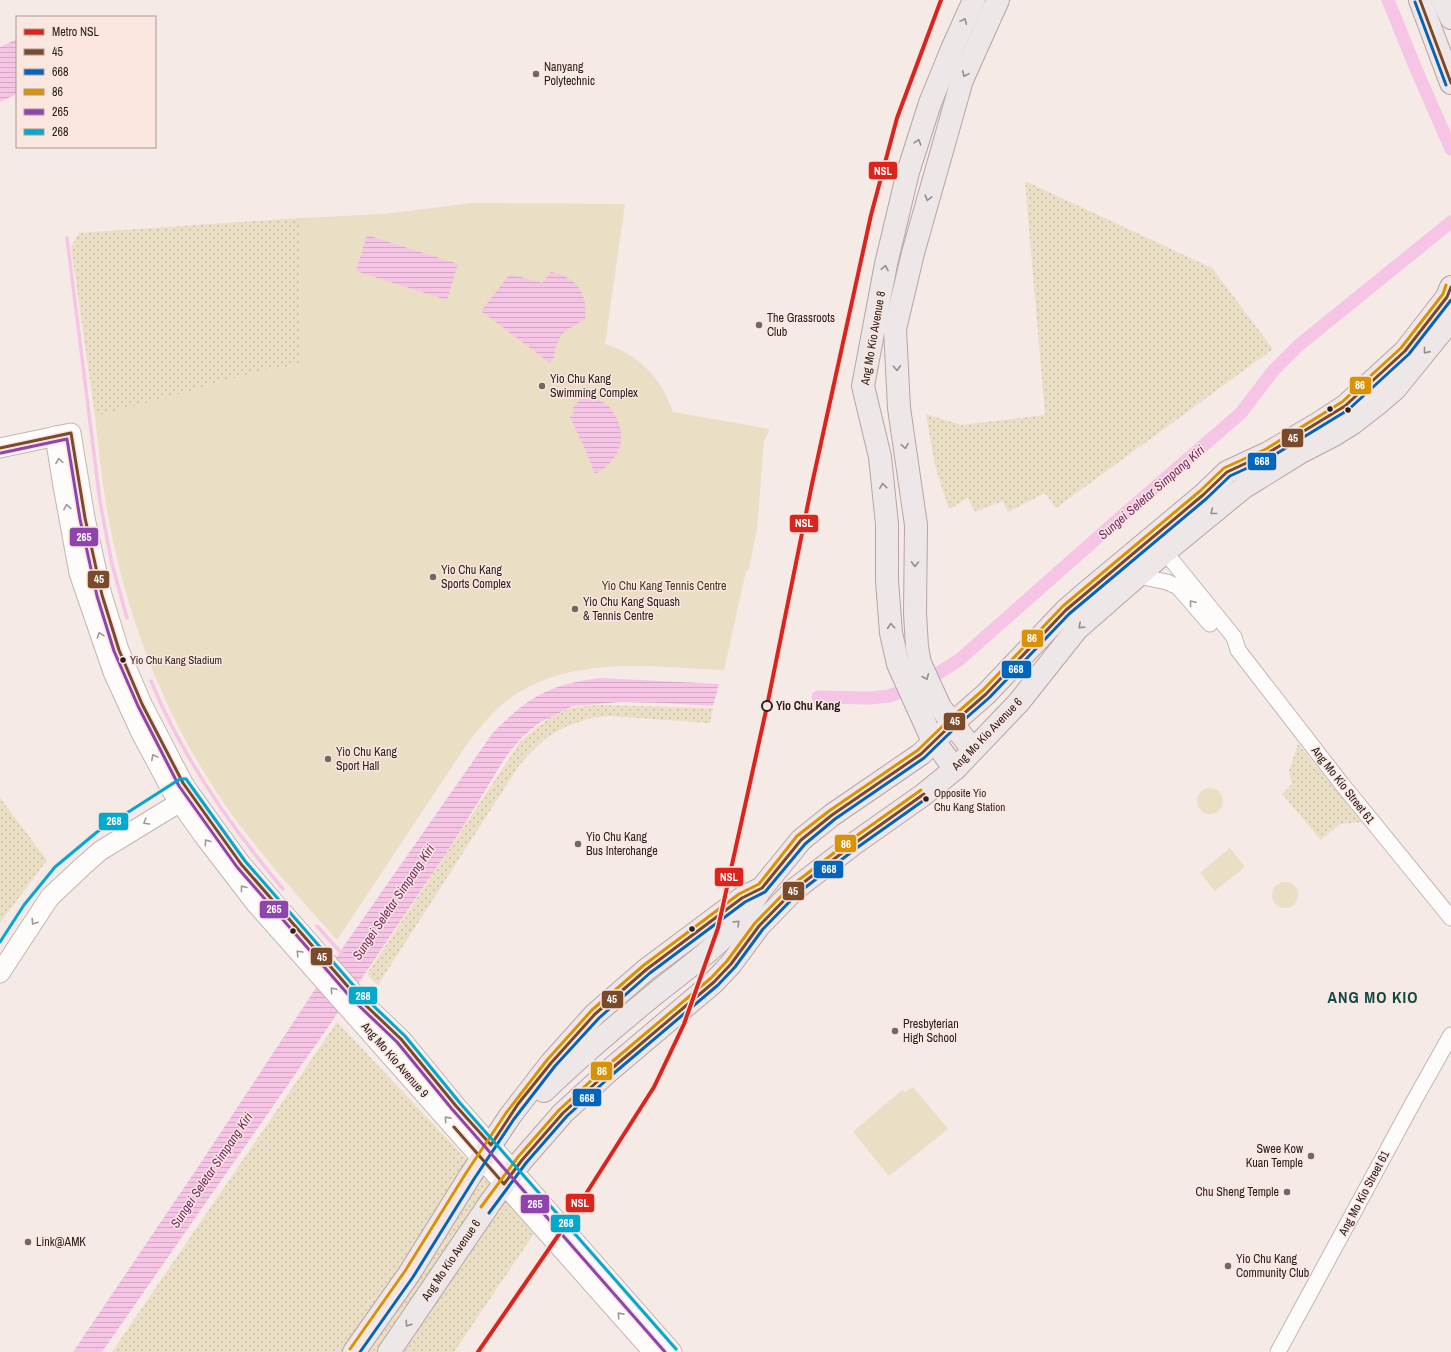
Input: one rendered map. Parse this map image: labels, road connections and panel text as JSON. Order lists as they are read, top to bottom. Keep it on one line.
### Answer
{"streets":{"main road":["Ang Mo Kio Avenue 8","Ang Mo Kio Avenue 6"],"street":["Ang Mo Kio Street 61","Ang Mo Kio Avenue 9"]},"crossings":[["Ang Mo Kio Avenue 8","Ang Mo Kio Avenue 6"],["Ang Mo Kio Avenue 6","Ang Mo Kio Street 61"],["Ang Mo Kio Avenue 6","Ang Mo Kio Avenue 9"]],"districts":["ANG MO KIO"],"water":["Sungei Seletar Simpang Kiri"],"parks":["Yio Chu Kang Tennis Centre"],"places":["Nanyang Polytechnic","The Grassroots Club","Yio Chu Kang Swimming Complex","Yio Chu Kang Sports Complex","Yio Chu Kang Squash & Tennis Centre","Yio Chu Kang Stadium","Yio Chu Kang","Yio Chu Kang Sport Hall","Opposite Yio Chu Kang Station","Yio Chu Kang Bus Interchange","Presbyterian High School","Swee Kow Kuan Temple","Chu Sheng Temple","Link@AMK","Yio Chu Kang Community Club"],"lines":["metro line NSL","transit line 45","transit line 668","transit line 86","transit line 265","transit line 268"],"legend":["Metro NSL","45","668","86","265","268"]}
